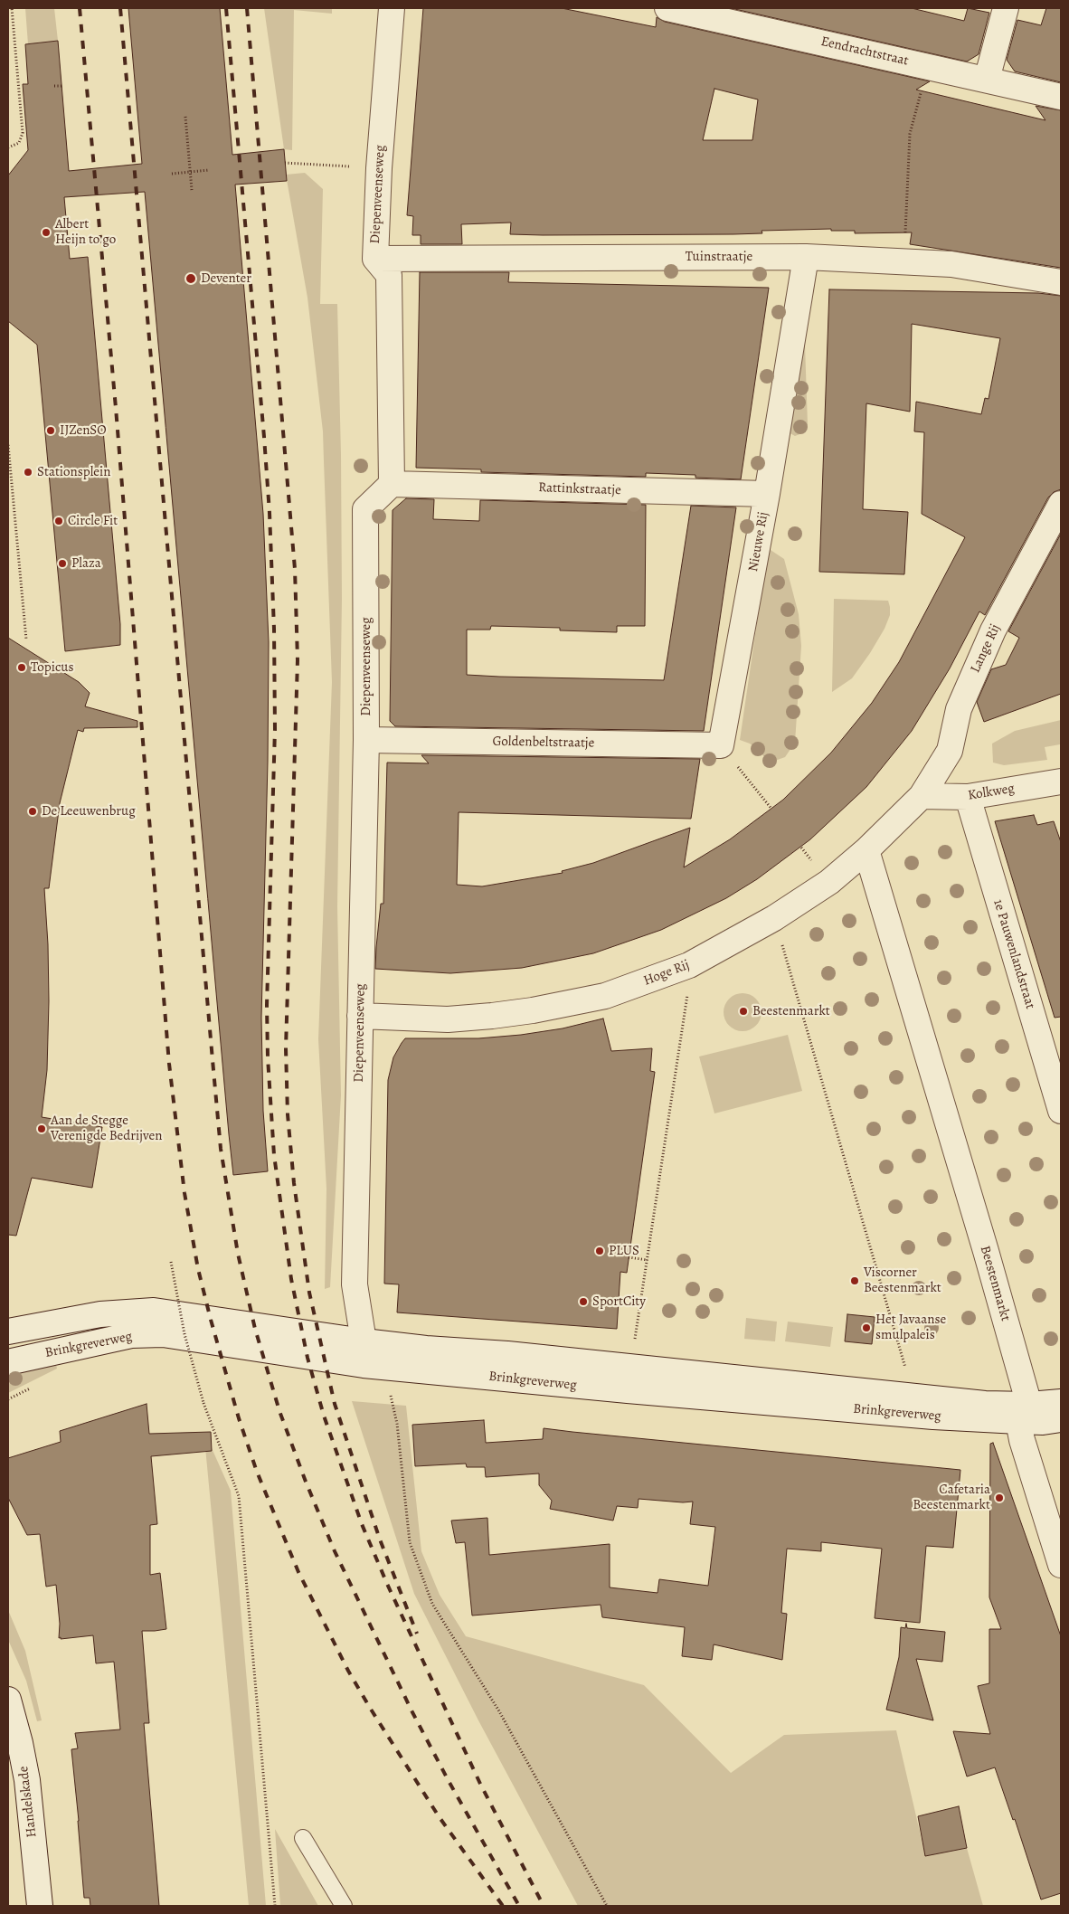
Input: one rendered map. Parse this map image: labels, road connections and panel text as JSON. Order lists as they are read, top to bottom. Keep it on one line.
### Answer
{"streets":{"street":["Eendrachtstraat","Diepenveenseweg","Tuinstraatje","Rattinkstraatje","Nieuwe Rij","Lange Rij","Goldenbeltstraatje","Kolkweg","1e Pauwenlandstraat","Hoge Rij","Beestenmarkt","Brinkgreverweg","Handelskade"]},"crossings":[["Diepenveenseweg","Tuinstraatje"],["Diepenveenseweg","Rattinkstraatje"],["Diepenveenseweg","Goldenbeltstraatje"],["Diepenveenseweg","Hoge Rij"],["Diepenveenseweg","Brinkgreverweg"],["Tuinstraatje","Nieuwe Rij"],["Rattinkstraatje","Nieuwe Rij"],["Nieuwe Rij","Goldenbeltstraatje"],["Lange Rij","Kolkweg"],["Lange Rij","Hoge Rij"],["Kolkweg","1e Pauwenlandstraat"],["Kolkweg","Hoge Rij"],["Hoge Rij","Beestenmarkt"],["Beestenmarkt","Brinkgreverweg"]],"places":["Albert Heijn to go","Deventer","IJZenSO","Stationsplein","Circle Fit","Plaza","Topicus","De Leeuwenbrug","Beestenmarkt","Aan de Stegge Verenigde Bedrijven","PLUS","Viscorner Beestenmarkt","SportCity","Het Javaanse smulpaleis","Cafetaria Beestenmarkt"]}
